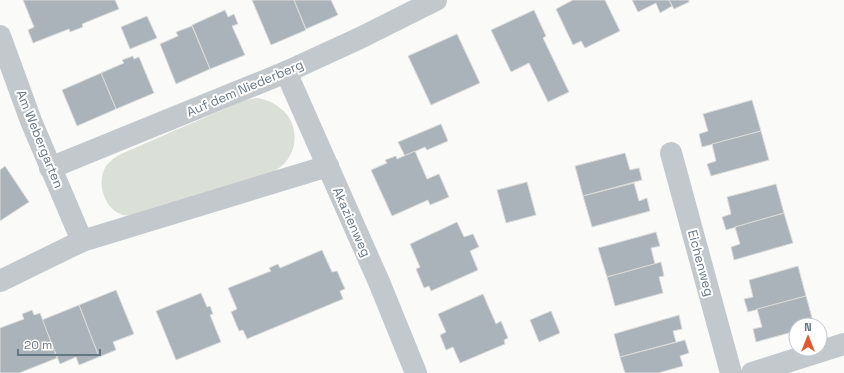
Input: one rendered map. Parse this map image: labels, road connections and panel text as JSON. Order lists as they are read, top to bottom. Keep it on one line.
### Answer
{"streets":{"street":["Auf dem Niederberg","Am Webergarten","Akazienweg","Eichenweg"]},"crossings":[["Auf dem Niederberg","Am Webergarten"],["Auf dem Niederberg","Akazienweg"]],"scale_bar":"20 m","north":"top"}
